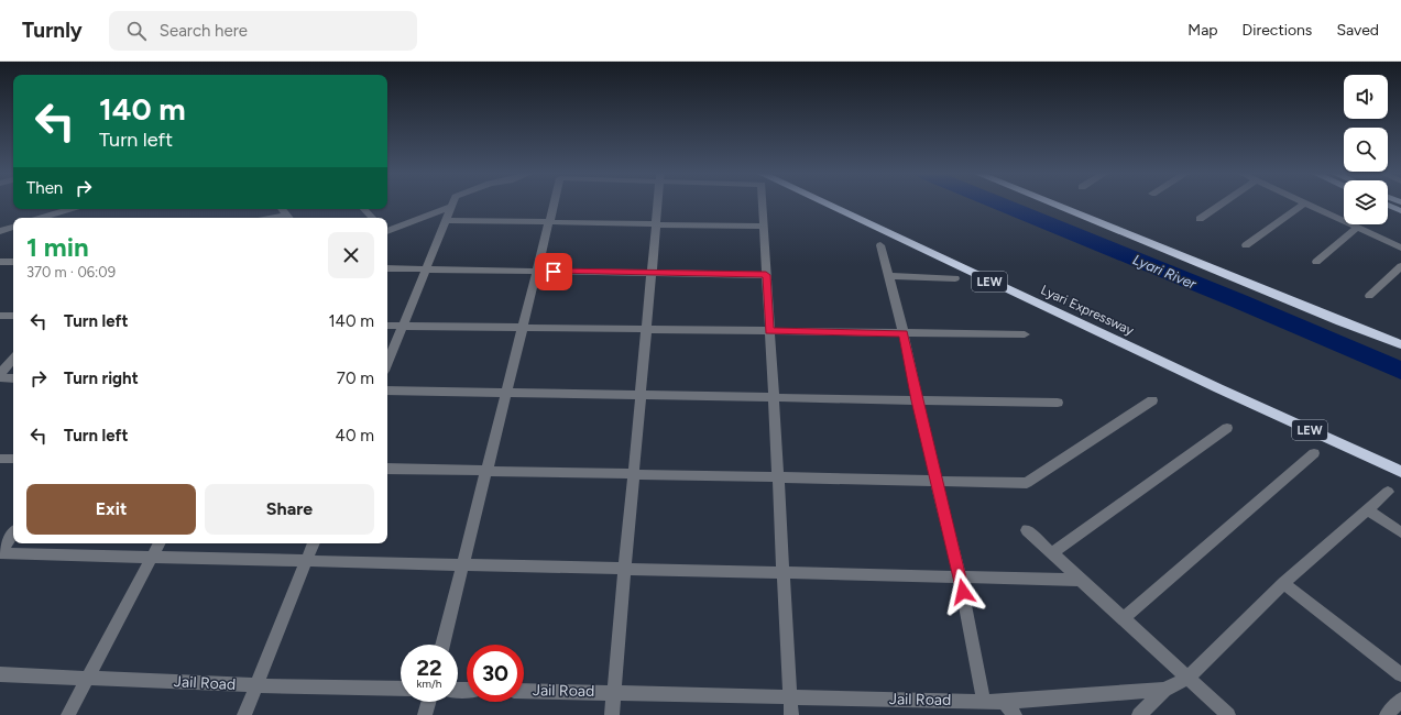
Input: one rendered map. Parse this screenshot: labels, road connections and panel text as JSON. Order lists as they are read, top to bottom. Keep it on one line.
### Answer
{"streets":{"highway":["LEW","Lyari Expressway"],"street":["Jail Road"]},"water":["Lyari River"],"page":{"header":"Turnly","search":"Search here","nav":["Map","Directions","Saved"],"turn":["140 m","Turn left"],"then":"Then","heading":["1 min","370 m · 06:09"],"list":[{"name":"Turn left","value":"140 m"},{"name":"Turn right","value":"70 m"},{"name":"Turn left","value":"40 m"}],"buttons":["Exit","Share"],"speed":"22 km/h","limit":"30"}}
